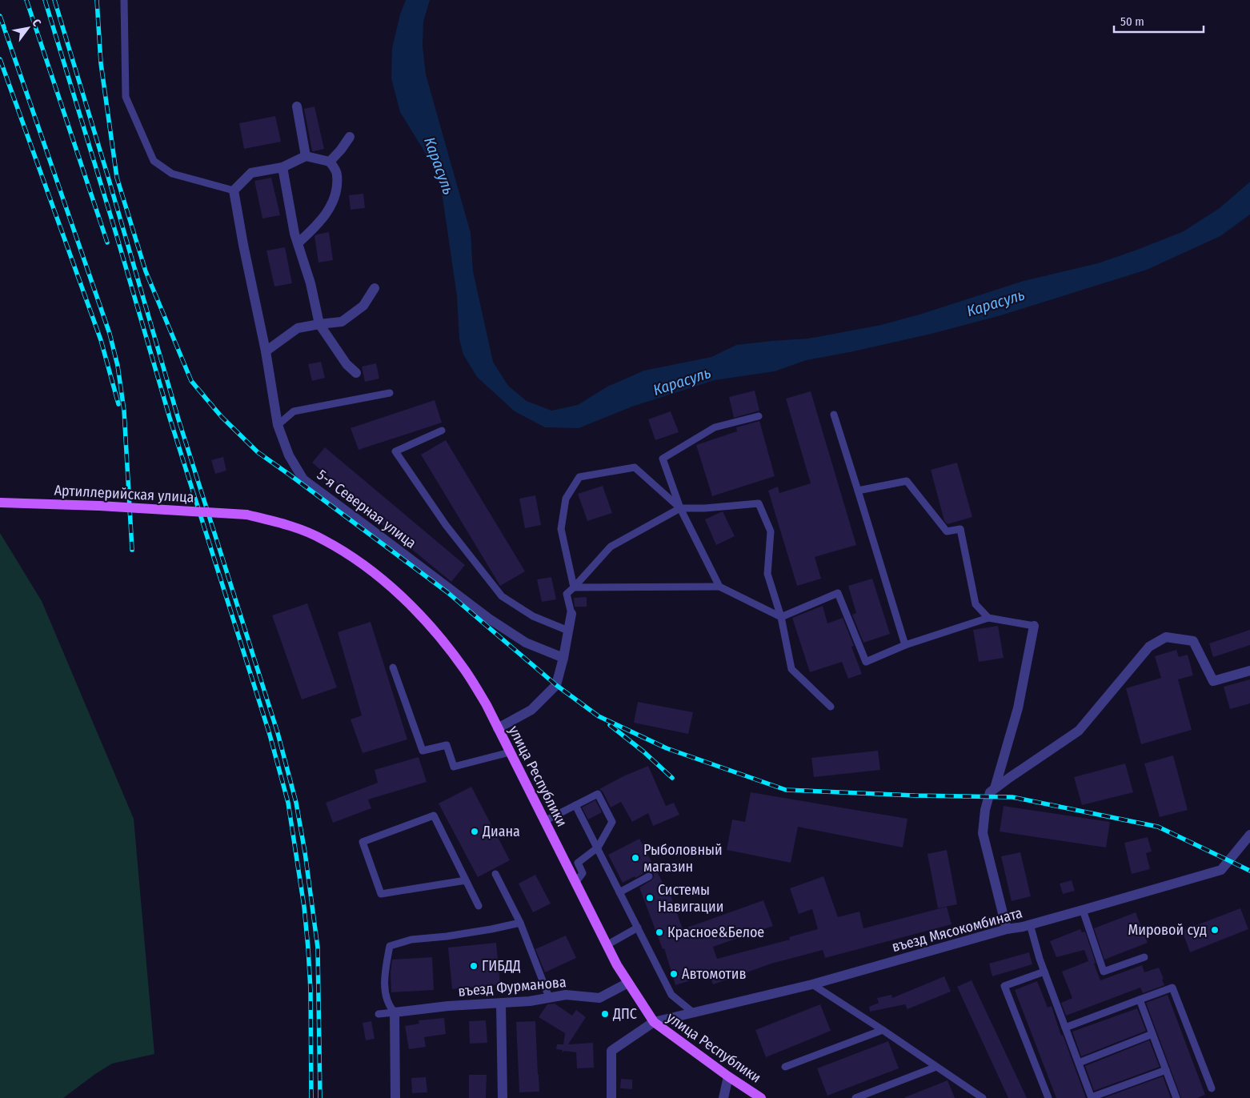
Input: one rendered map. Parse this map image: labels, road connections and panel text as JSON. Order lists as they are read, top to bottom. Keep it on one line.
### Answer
{"streets":{"main road":["Артиллерийская улица","улица Республики"],"street":["5-я Северная улица","въезд Мясокомбината","въезд Фурманова"]},"crossings":[["Артиллерийская улица","улица Республики"],["улица Республики","въезд Мясокомбината"],["улица Республики","въезд Фурманова"]],"water":["Карасуль"],"places":["Диана","Рыболовный магазин","Системы Навигации","Мировой суд","Красное&Белое","ГИБДД","Автомотив","ДПС"],"scale_bar":"50 m","north":"top right"}
